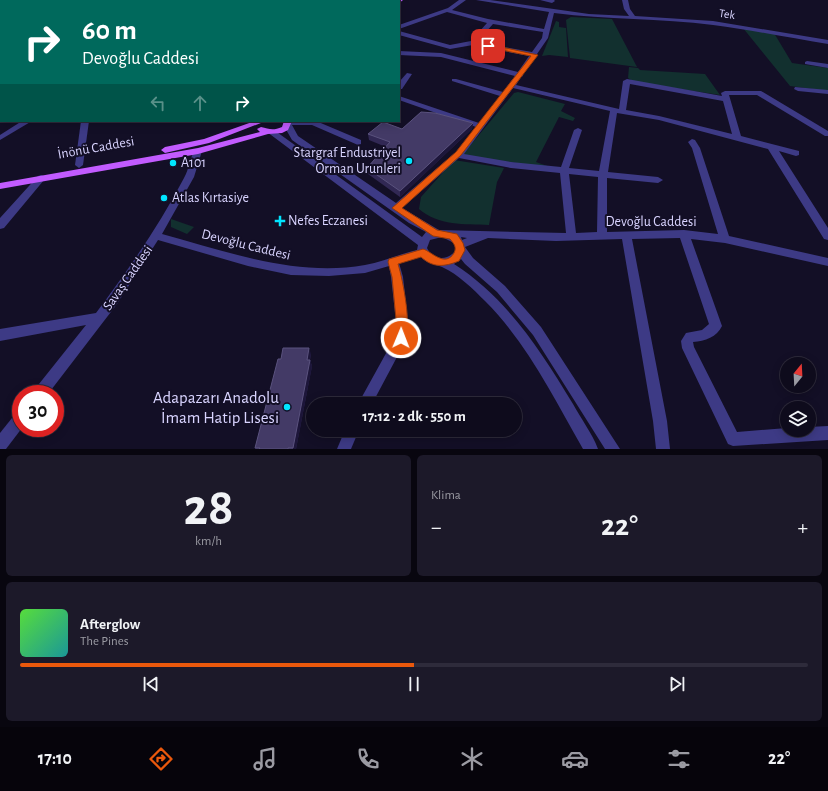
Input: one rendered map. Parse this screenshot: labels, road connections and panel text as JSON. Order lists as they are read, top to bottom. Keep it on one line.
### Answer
{"streets":{"main road":["İnönü Caddesi"],"street":["Tek","Devoğlu Caddesi","Savaş Caddesi"]},"crossings":[["İnönü Caddesi","Savaş Caddesi"],["Devoğlu Caddesi","Savaş Caddesi"]],"places":{"other":["Stargraf Endustriyel Orman Urunleri","A101","Atlas Kırtasiye","Adapazarı Anadolu İmam Hatip Lisesi"],"health":["Nefes Eczanesi"]},"north":"top","page":{"turn":["60 m","Devoğlu Caddesi"],"limit":"30","trip":"17:12 · 2 dk · 550 m","tile":[["28","km/h"],"Klima"],"heat":["−","22°","+"],"song":["Afterglow","The Pines"],"tabs":["17:10","22°"]}}
